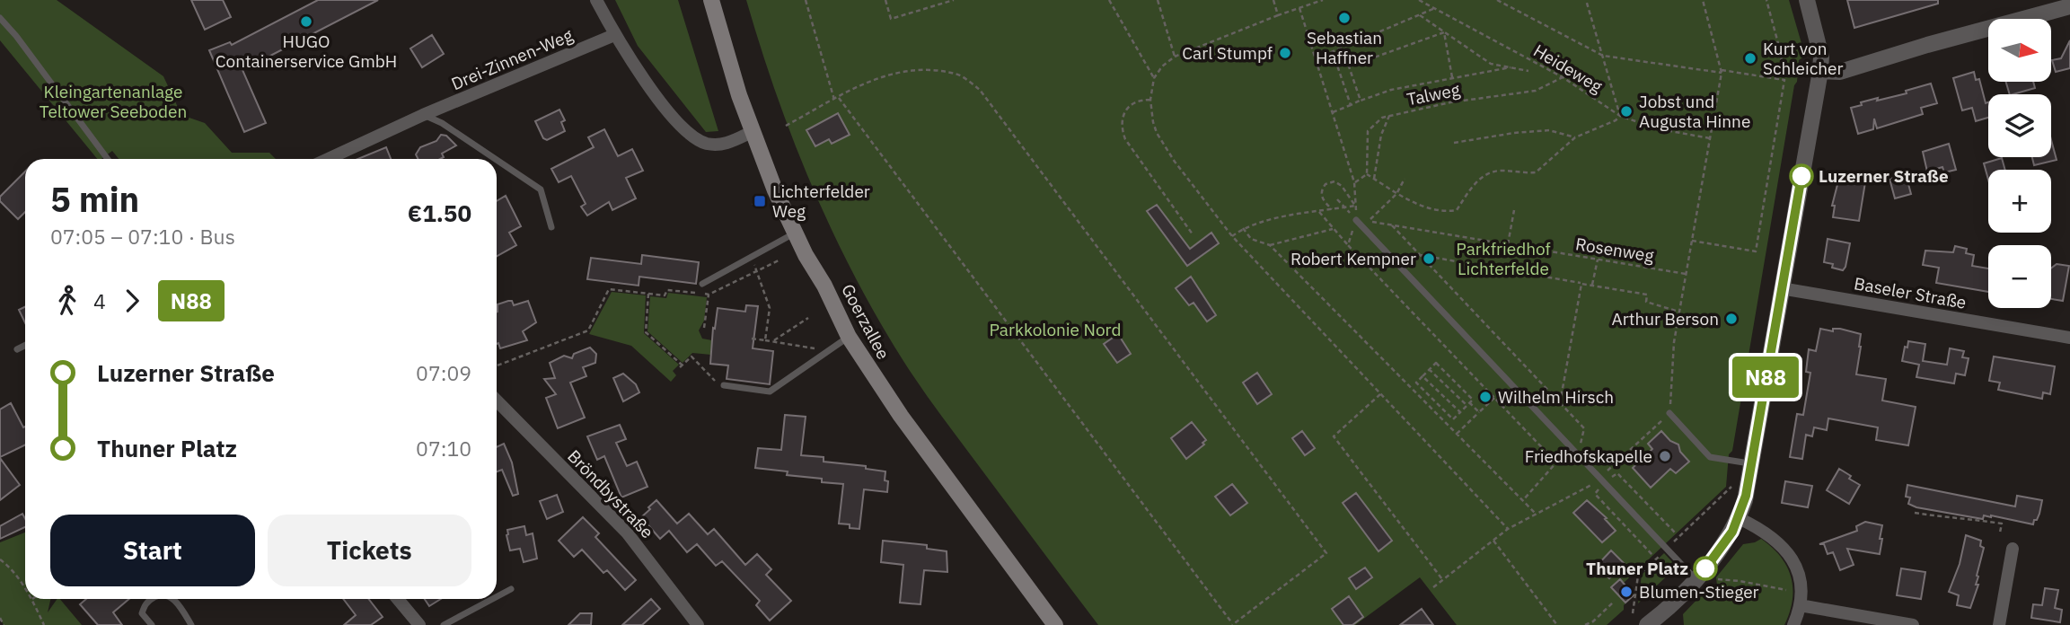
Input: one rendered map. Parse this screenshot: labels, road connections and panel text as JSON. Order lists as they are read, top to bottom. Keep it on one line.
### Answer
{"streets":{"main road":["Goerzallee"],"street":["Drei-Zinnen-Weg","Baseler Straße","Bröndbystraße"],"path":["Heideweg","Talweg","Rosenweg"]},"crossings":[["Heideweg","Talweg"]],"parks":["Kleingartenanlage Teltower Seeboden","Parkfriedhof Lichterfelde","Parkkolonie Nord"],"places":{"other":["Sebastian Haffner","HUGO Containerservice GmbH","Carl Stumpf","Kurt von Schleicher","Jobst und Augusta Hinne","Luzerner Straße","Robert Kempner","Arthur Berson","Wilhelm Hirsch","Friedhofskapelle","Thuner Platz","Blumen-Stieger"],"transit":["Lichterfelder Weg"]},"lines":["bus line N88"],"north":"right","page":{"on_map":"N88","map_buttons":["+","−"],"heading":["5 min","07:05 – 07:10 · Bus","€1.50"],"legs":["4","N88"],"list":[{"name":"Luzerner Straße","value":"07:09"},{"name":"Thuner Platz","value":"07:10"}],"buttons":["Start","Tickets"]}}
